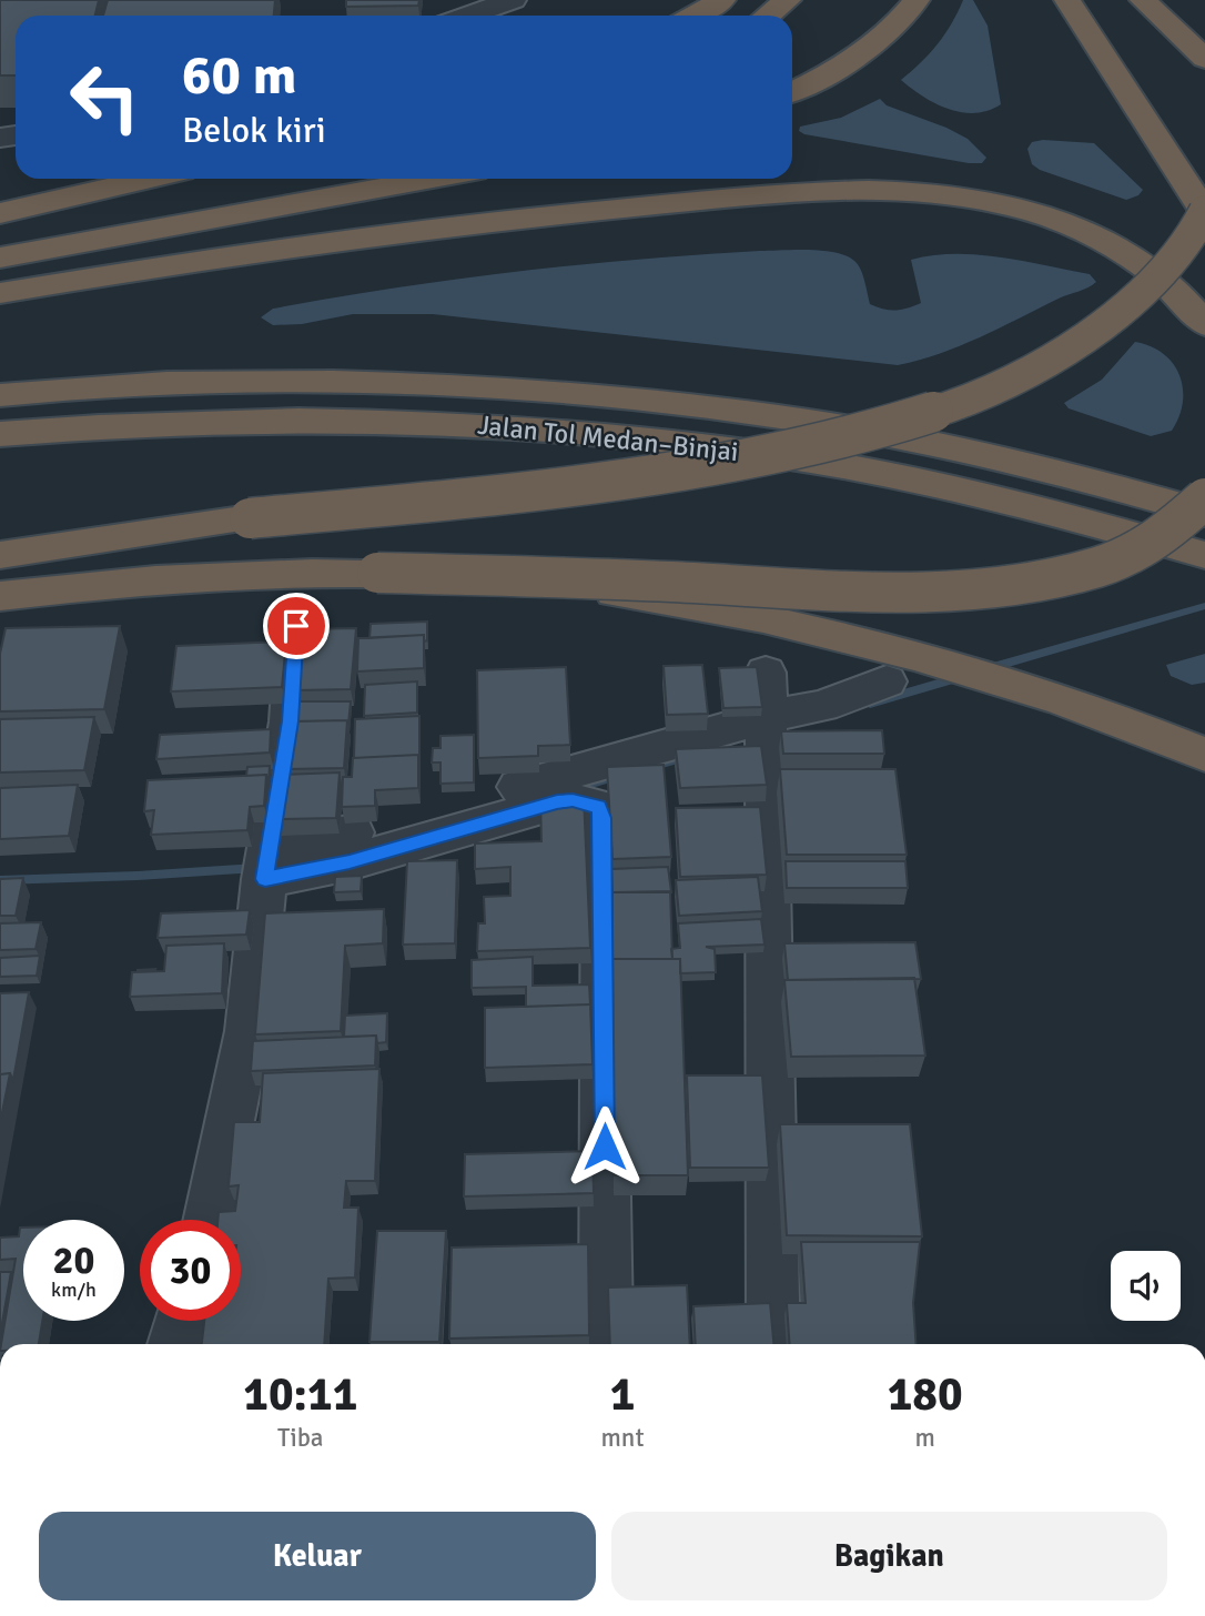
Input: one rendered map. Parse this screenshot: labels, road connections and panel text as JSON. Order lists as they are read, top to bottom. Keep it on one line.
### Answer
{"streets":{"highway":["Jalan Tol Medan–Binjai"]},"page":{"turn":["60 m","Belok kiri"],"speed":"20 km/h","limit":"30","eta":["10:11","Tiba","1","mnt","180","m"],"buttons":["Keluar","Bagikan"]}}
